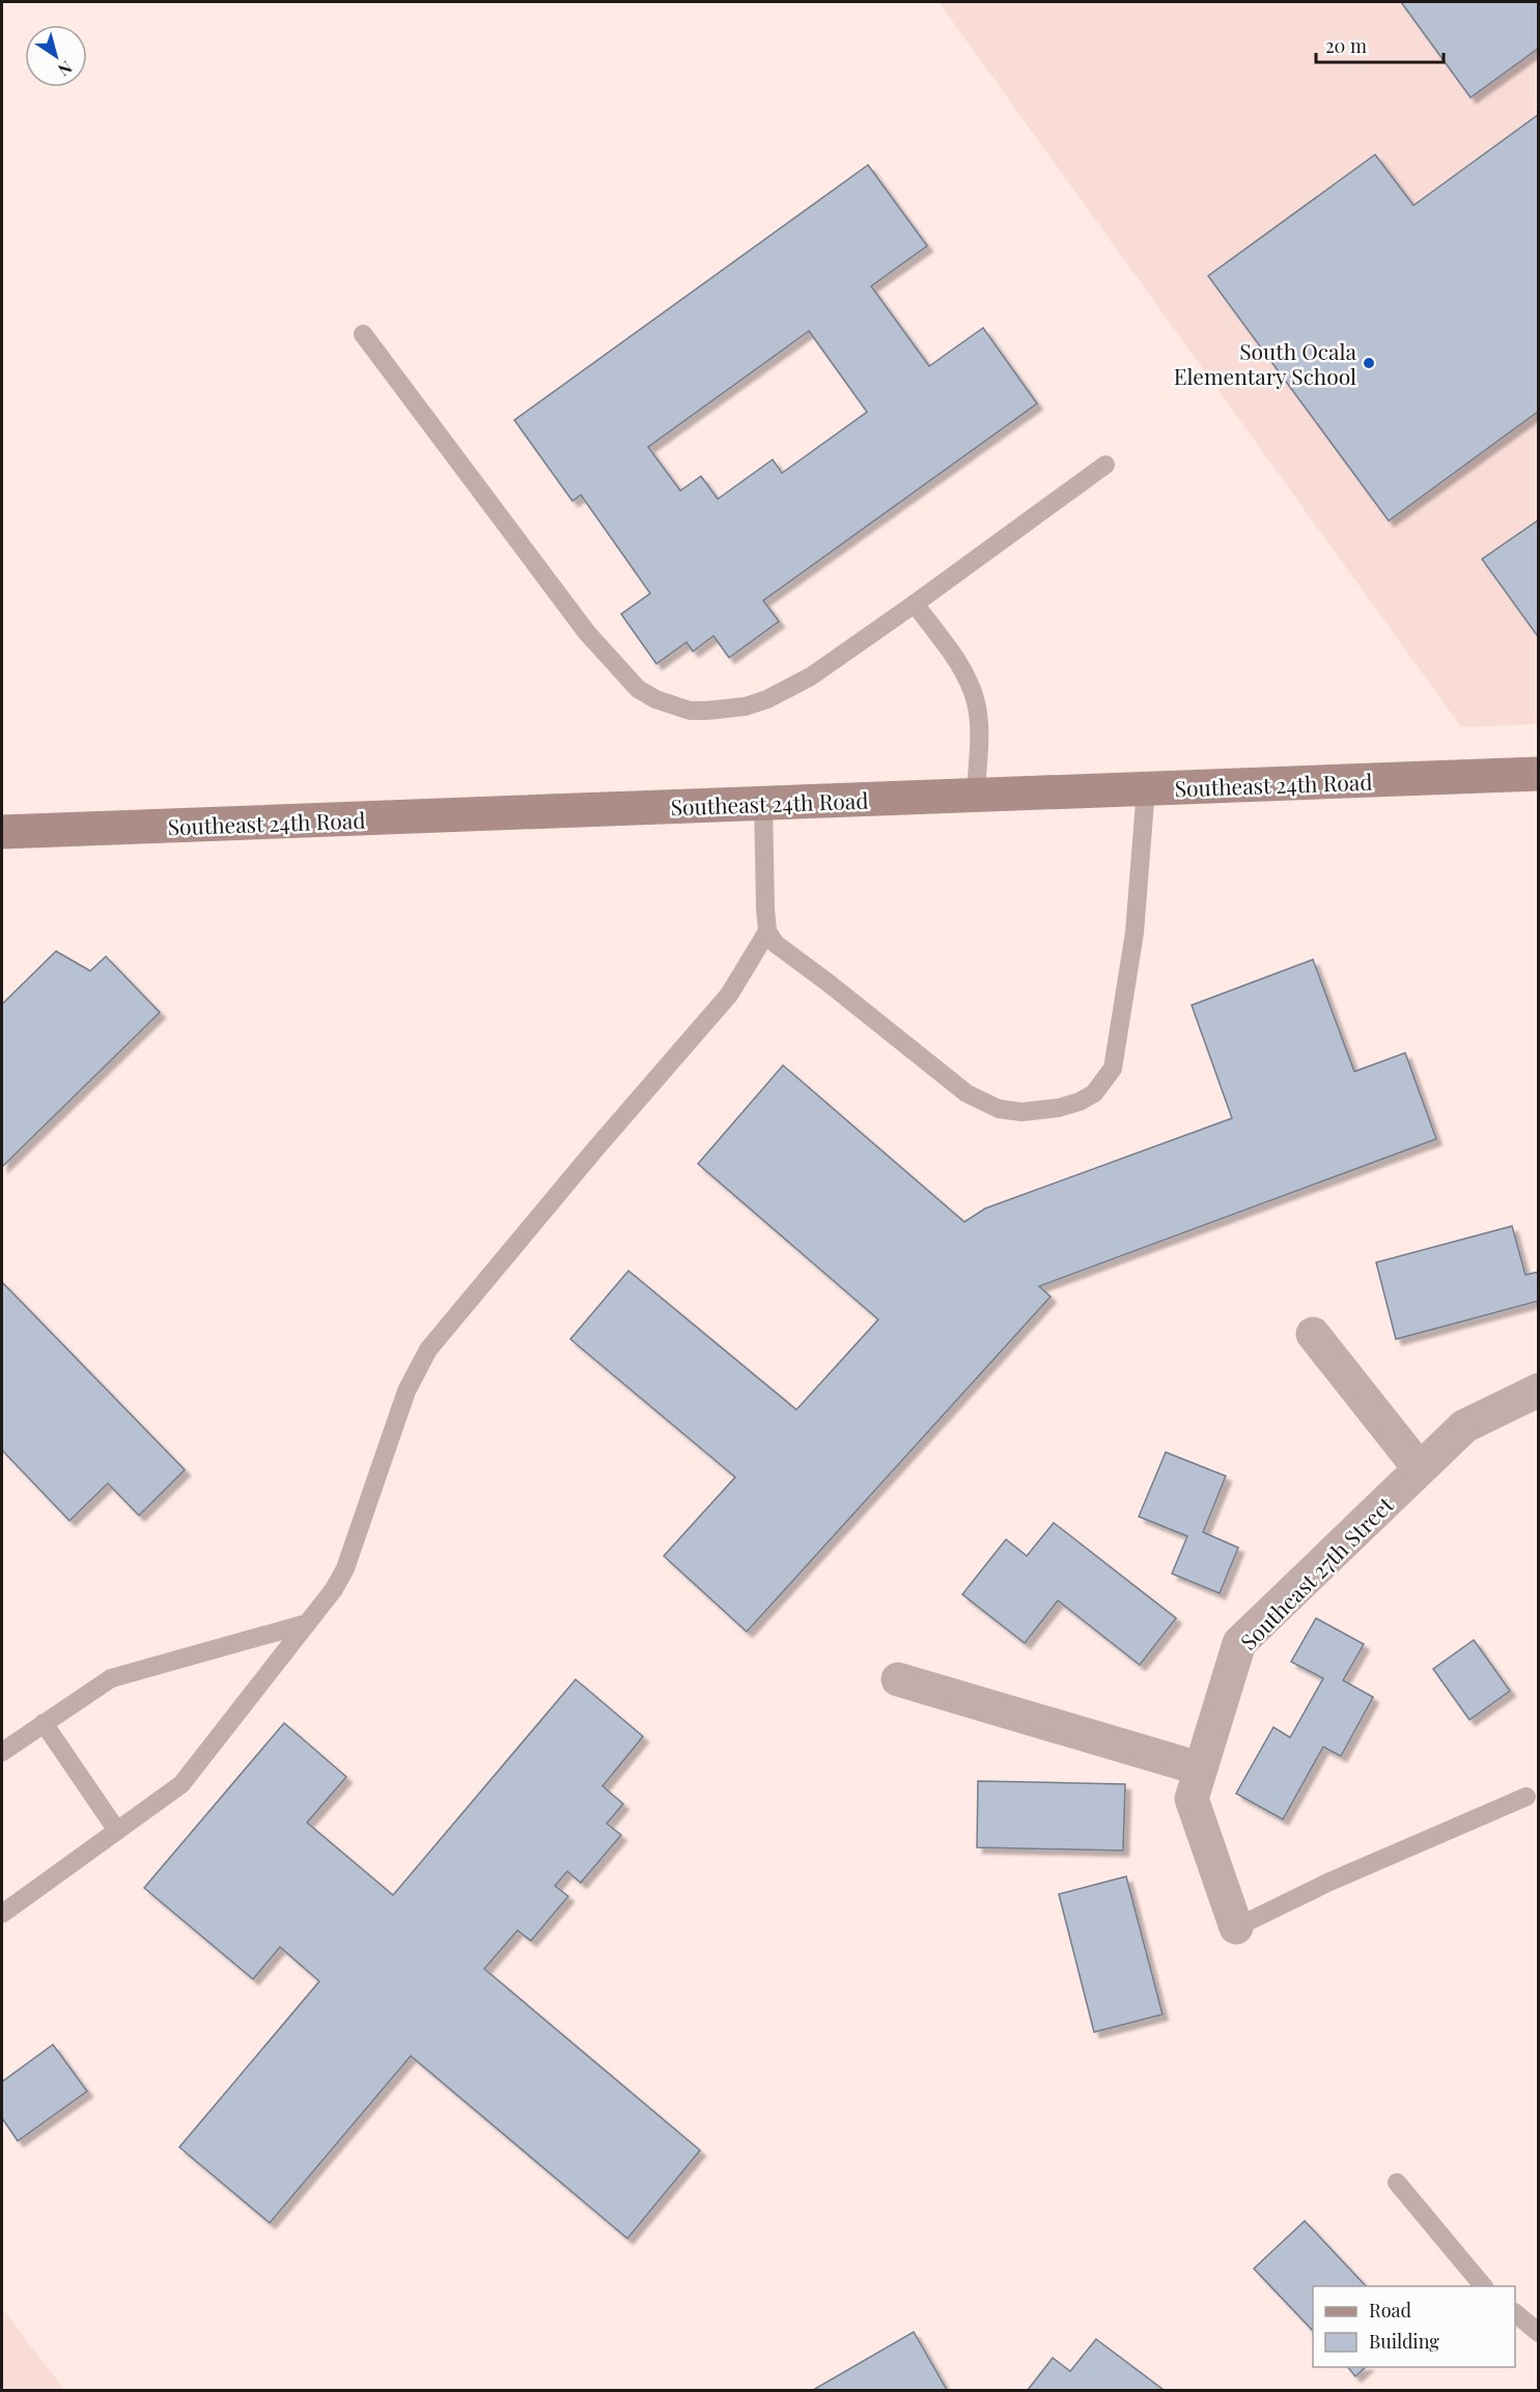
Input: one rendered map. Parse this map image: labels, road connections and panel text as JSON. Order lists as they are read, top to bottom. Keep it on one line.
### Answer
{"streets":{"street":["Southeast 24th Road","Southeast 27th Street"]},"places":["South Ocala Elementary School"],"legend":["Road","Building"],"scale_bar":"20 m","north":"bottom right"}
